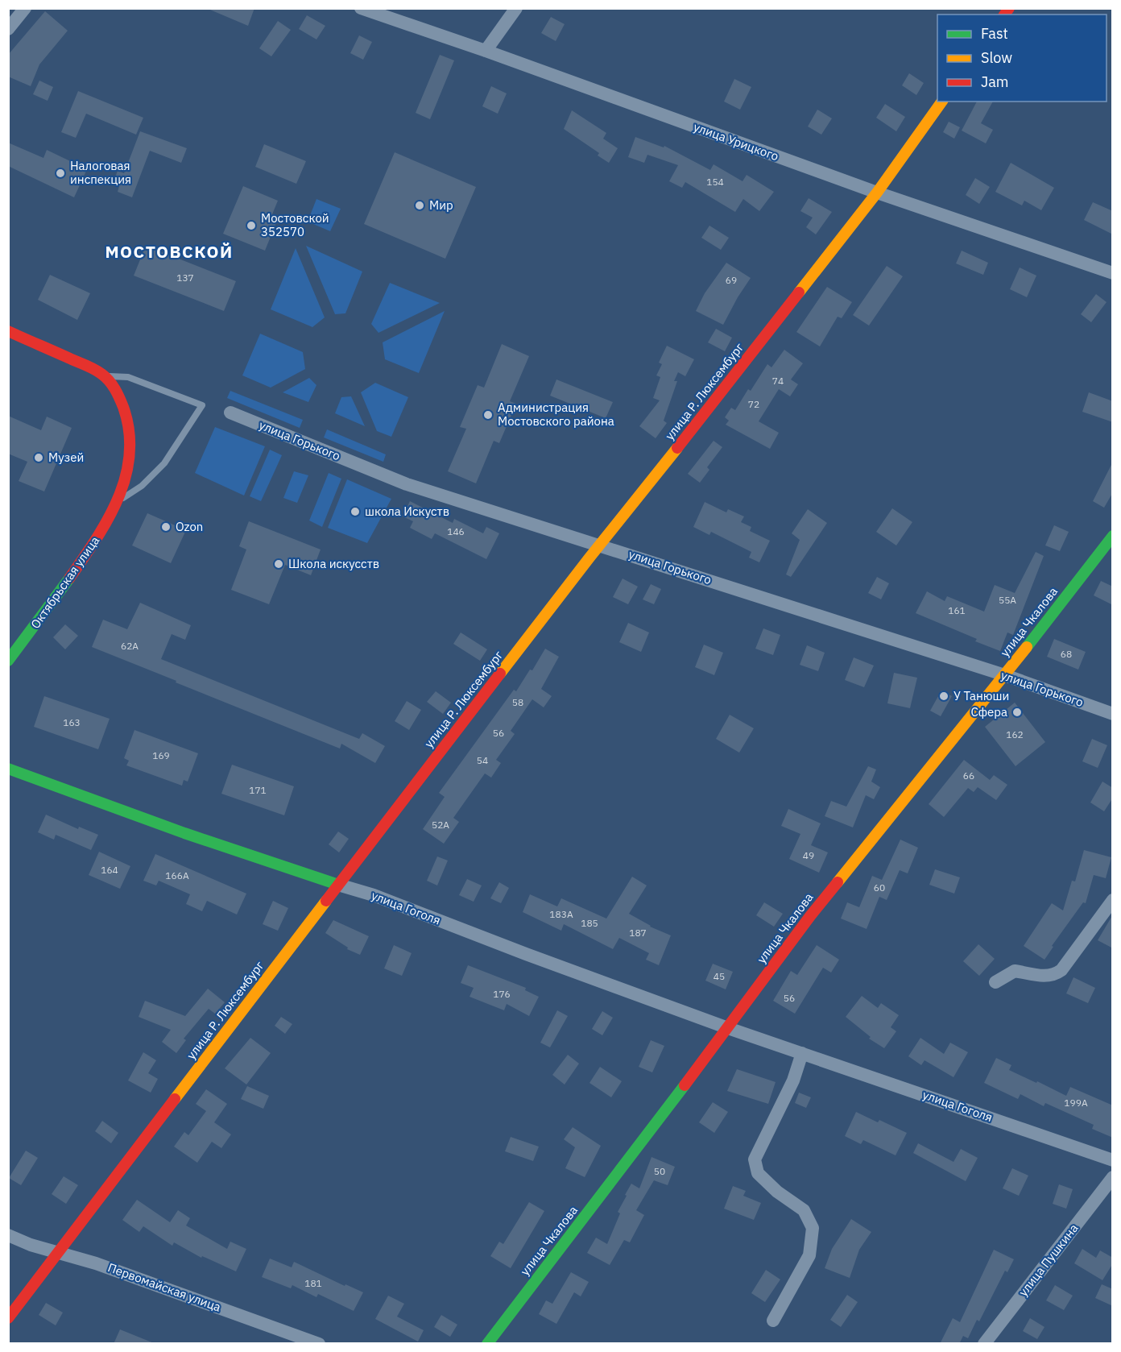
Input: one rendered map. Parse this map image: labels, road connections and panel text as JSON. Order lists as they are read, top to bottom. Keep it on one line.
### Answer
{"streets":{"street":["улица Урицкого","улица Р. Люксембург","улица Горького","Октябрьская улица","улица Чкалова","улица Гоголя","улица Пушкина","Первомайская улица"]},"crossings":[["улица Урицкого","улица Р. Люксембург"],["улица Р. Люксембург","улица Горького"],["улица Р. Люксембург","улица Гоголя"],["улица Р. Люксембург","Первомайская улица"],["улица Горького","улица Чкалова"],["улица Чкалова","улица Гоголя"]],"districts":["МОСТОВСКОЙ"],"places":["Налоговая инспекция","Мир","Мостовской 352570","Администрация Мостовского района","Музей","школа Искуств","Ozon","Школа искусств","У Танюши","Сфера"],"house_numbers":["154","137","69","74","72","146","55А","161","62А","68","58","163","56","162","169","54","66","171","52А","49","164","166А","60","183А","185","187","45","176","56","199А","50","181"],"legend":["Fast","Slow","Jam"]}
